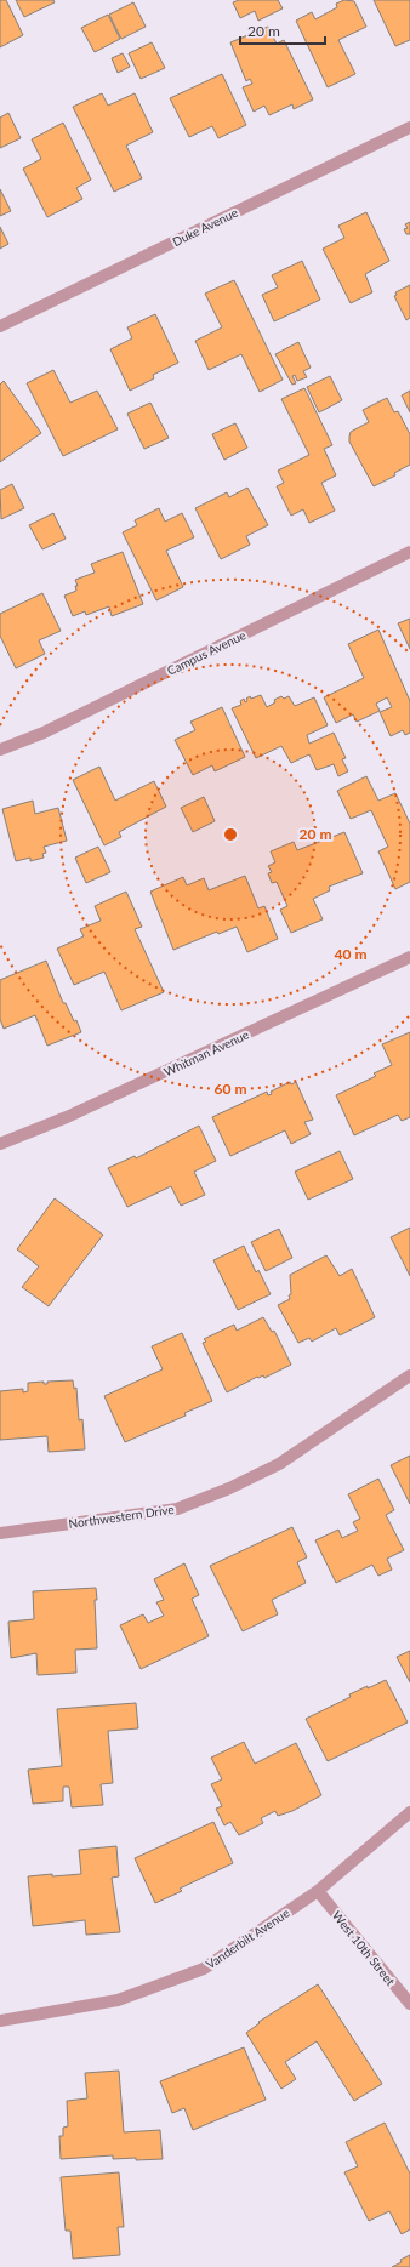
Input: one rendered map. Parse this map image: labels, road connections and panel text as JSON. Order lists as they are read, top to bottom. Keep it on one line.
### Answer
{"streets":{"street":["Duke Avenue","Campus Avenue","Whitman Avenue","Northwestern Drive","Vanderbilt Avenue","West 10th Street"]},"crossings":[["Vanderbilt Avenue","West 10th Street"]],"scale_bar":"20 m","rings":["20 m","40 m","60 m"]}
